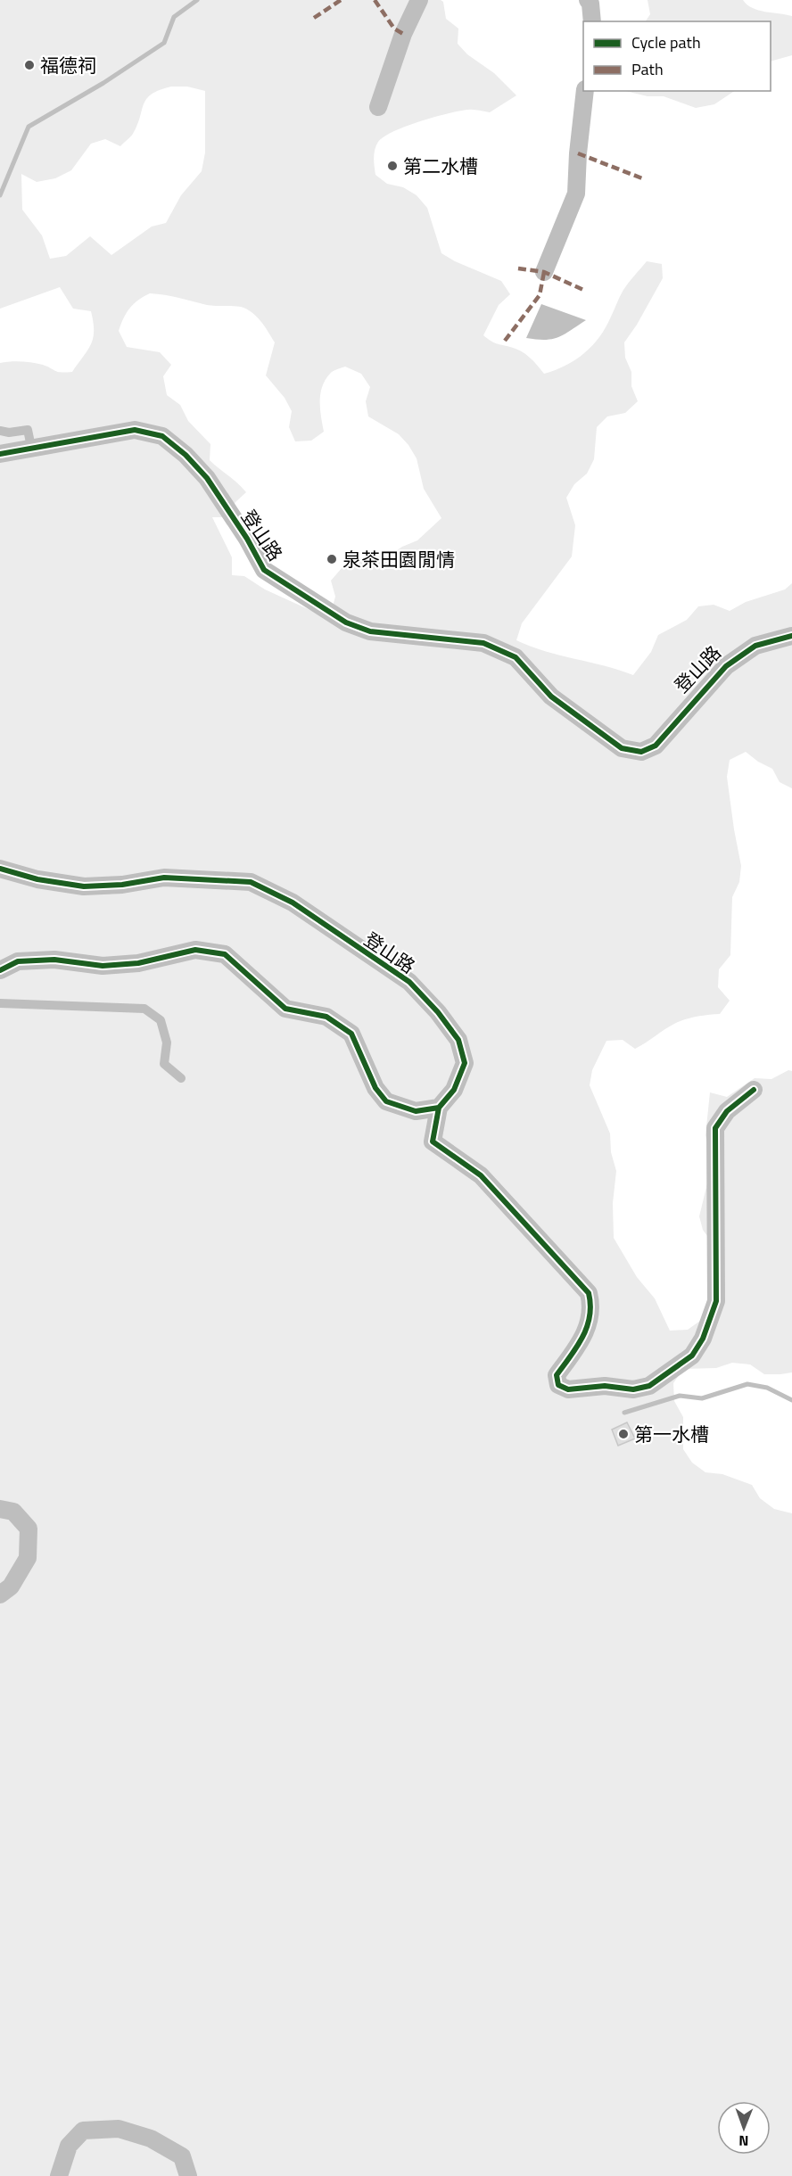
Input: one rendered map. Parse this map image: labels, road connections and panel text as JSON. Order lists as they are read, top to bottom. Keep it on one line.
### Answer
{"streets":{"street":["登山路"]},"places":["福德祠","第二水槽","泉茶田園閒情","第一水槽"],"legend":["Cycle path","Path"],"north":"bottom"}
